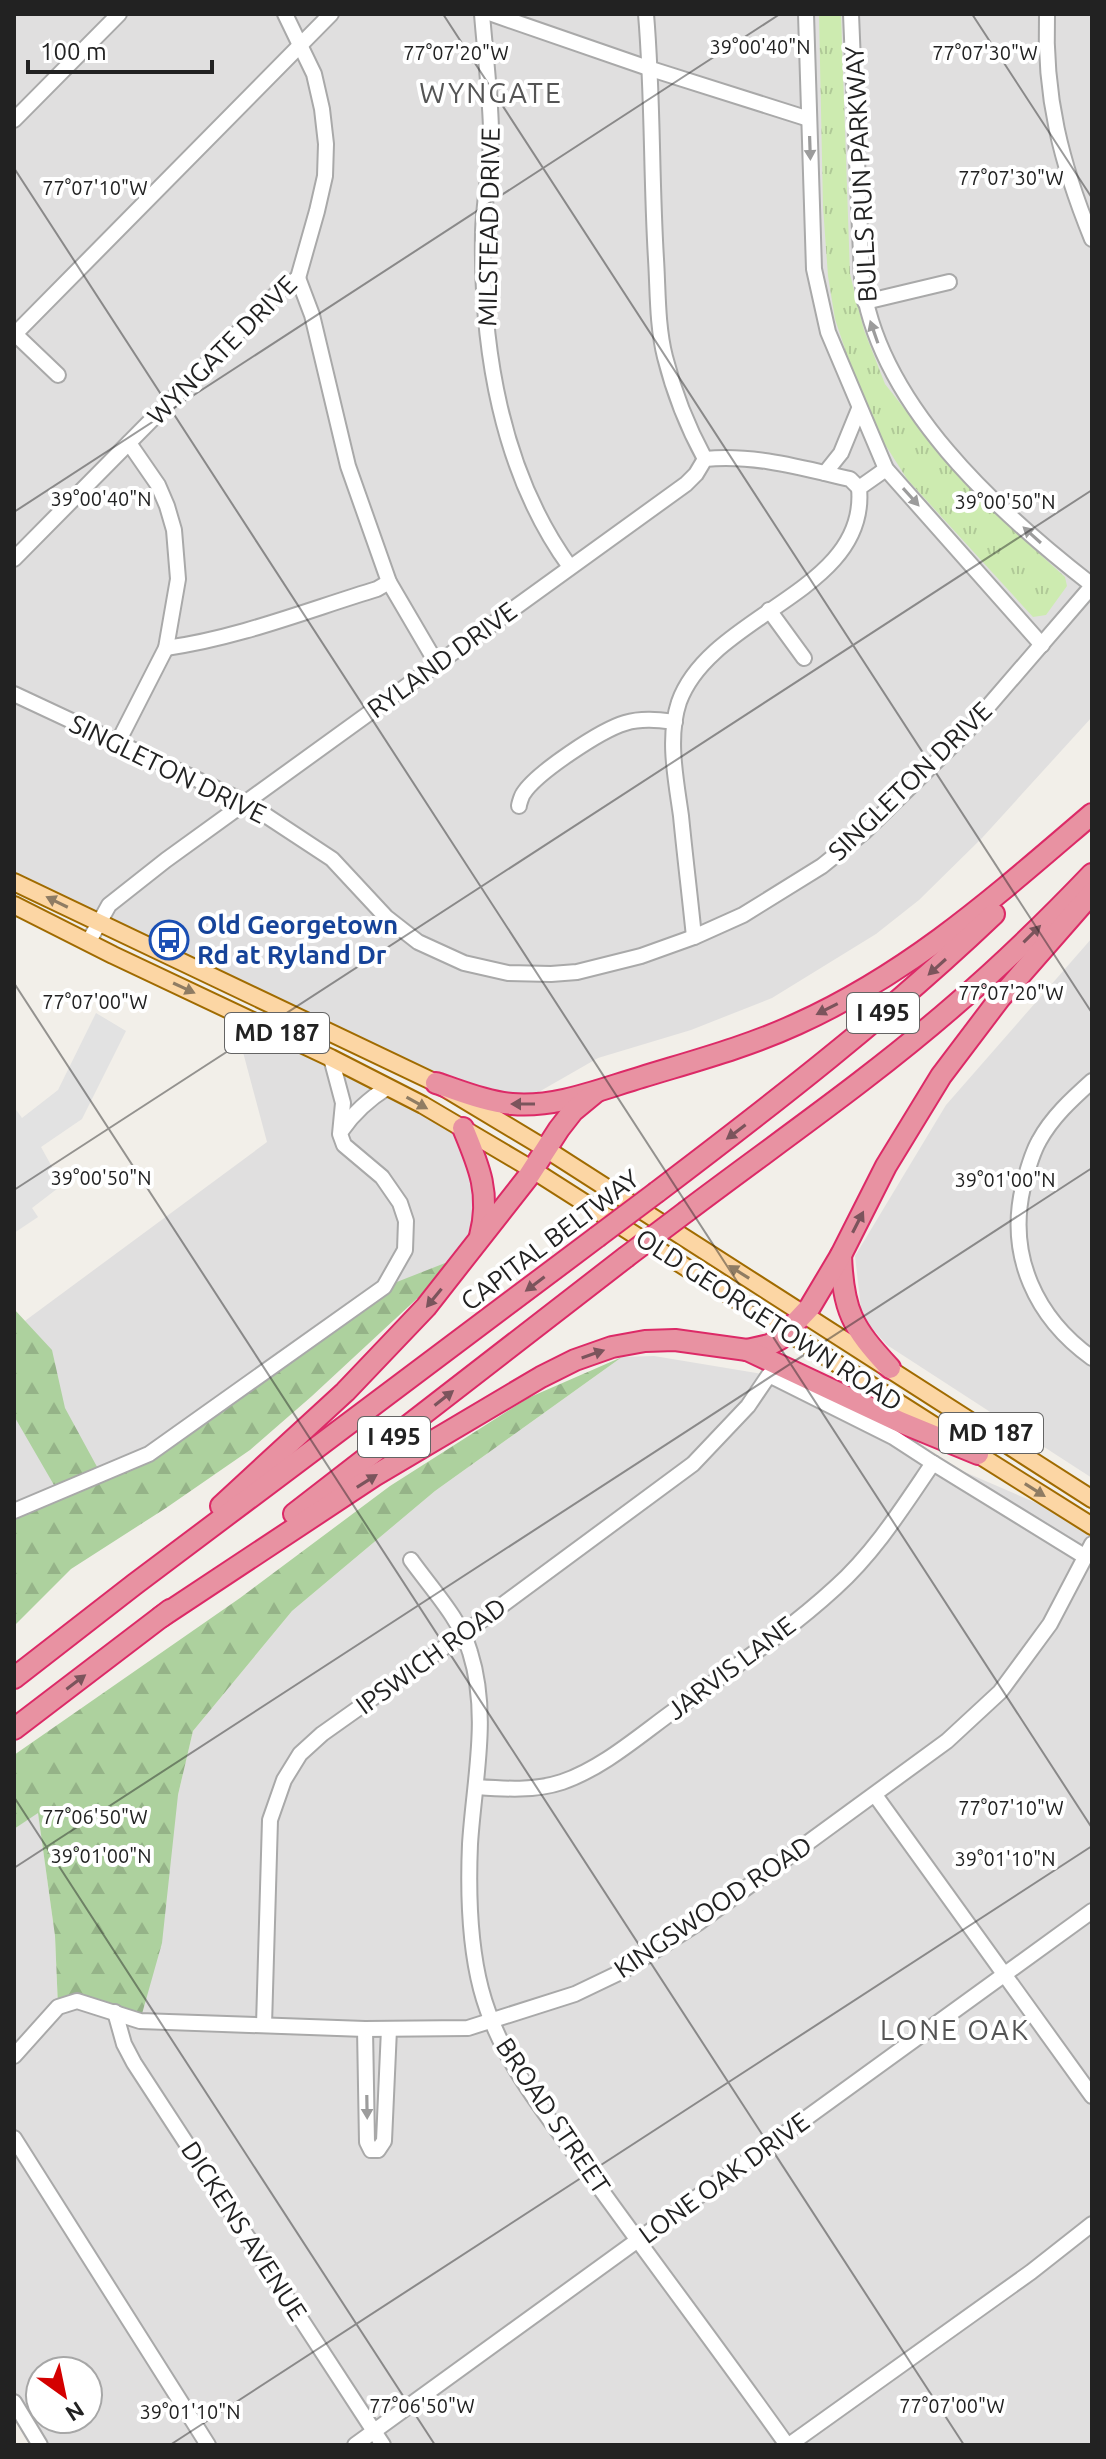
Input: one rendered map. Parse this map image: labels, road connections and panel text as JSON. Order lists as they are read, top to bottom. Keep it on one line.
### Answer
{"streets":{"highway":["I 495","CAPITAL BELTWAY"],"main road":["MD 187","OLD GEORGETOWN ROAD"],"street":["BULLS RUN PARKWAY","MILSTEAD DRIVE","WYNGATE DRIVE","RYLAND DRIVE","SINGLETON DRIVE","IPSWICH ROAD","JARVIS LANE","KINGSWOOD ROAD","BROAD STREET","LONE OAK DRIVE","DICKENS AVENUE"]},"crossings":[["BULLS RUN PARKWAY","SINGLETON DRIVE"],["MILSTEAD DRIVE","RYLAND DRIVE"],["RYLAND DRIVE","SINGLETON DRIVE"],["RYLAND DRIVE","OLD GEORGETOWN ROAD"],["OLD GEORGETOWN ROAD","IPSWICH ROAD"],["OLD GEORGETOWN ROAD","JARVIS LANE"],["OLD GEORGETOWN ROAD","KINGSWOOD ROAD"],["IPSWICH ROAD","KINGSWOOD ROAD"],["IPSWICH ROAD","BROAD STREET"],["JARVIS LANE","BROAD STREET"],["KINGSWOOD ROAD","BROAD STREET"],["KINGSWOOD ROAD","DICKENS AVENUE"],["BROAD STREET","LONE OAK DRIVE"],["LONE OAK DRIVE","DICKENS AVENUE"]],"districts":["WYNGATE","LONE OAK"],"places":{"bus stop":["Old Georgetown Rd at Ryland Dr"]},"scale_bar":"100 m","north":"bottom right","coordinates":["39°00'40\"N","77°07'20\"W","77°07'30\"W","77°07'10\"W","39°00'50\"N","77°07'00\"W","39°01'00\"N","77°06'50\"W","39°01'10\"N"]}
